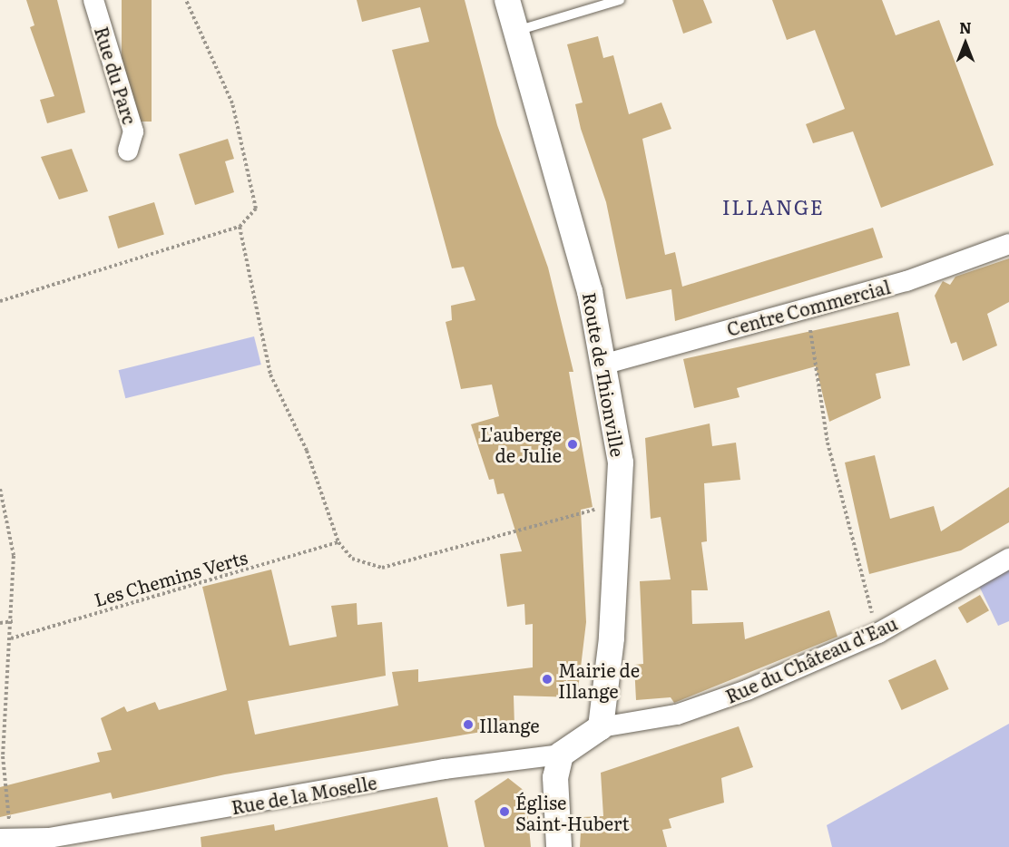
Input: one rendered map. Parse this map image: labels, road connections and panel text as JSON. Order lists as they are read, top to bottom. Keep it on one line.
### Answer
{"streets":{"street":["Rue du Parc","Centre Commercial","Route de Thionville","Rue du Château d'Eau","Rue de la Moselle"],"path":["Les Chemins Verts"]},"crossings":[["Centre Commercial","Route de Thionville"],["Route de Thionville","Rue du Château d'Eau"],["Route de Thionville","Rue de la Moselle"],["Rue du Château d'Eau","Rue de la Moselle"]],"districts":["ILLANGE"],"places":["L'auberge de Julie","Mairie de Illange","Illange","Église Saint-Hubert"],"north":"top"}
